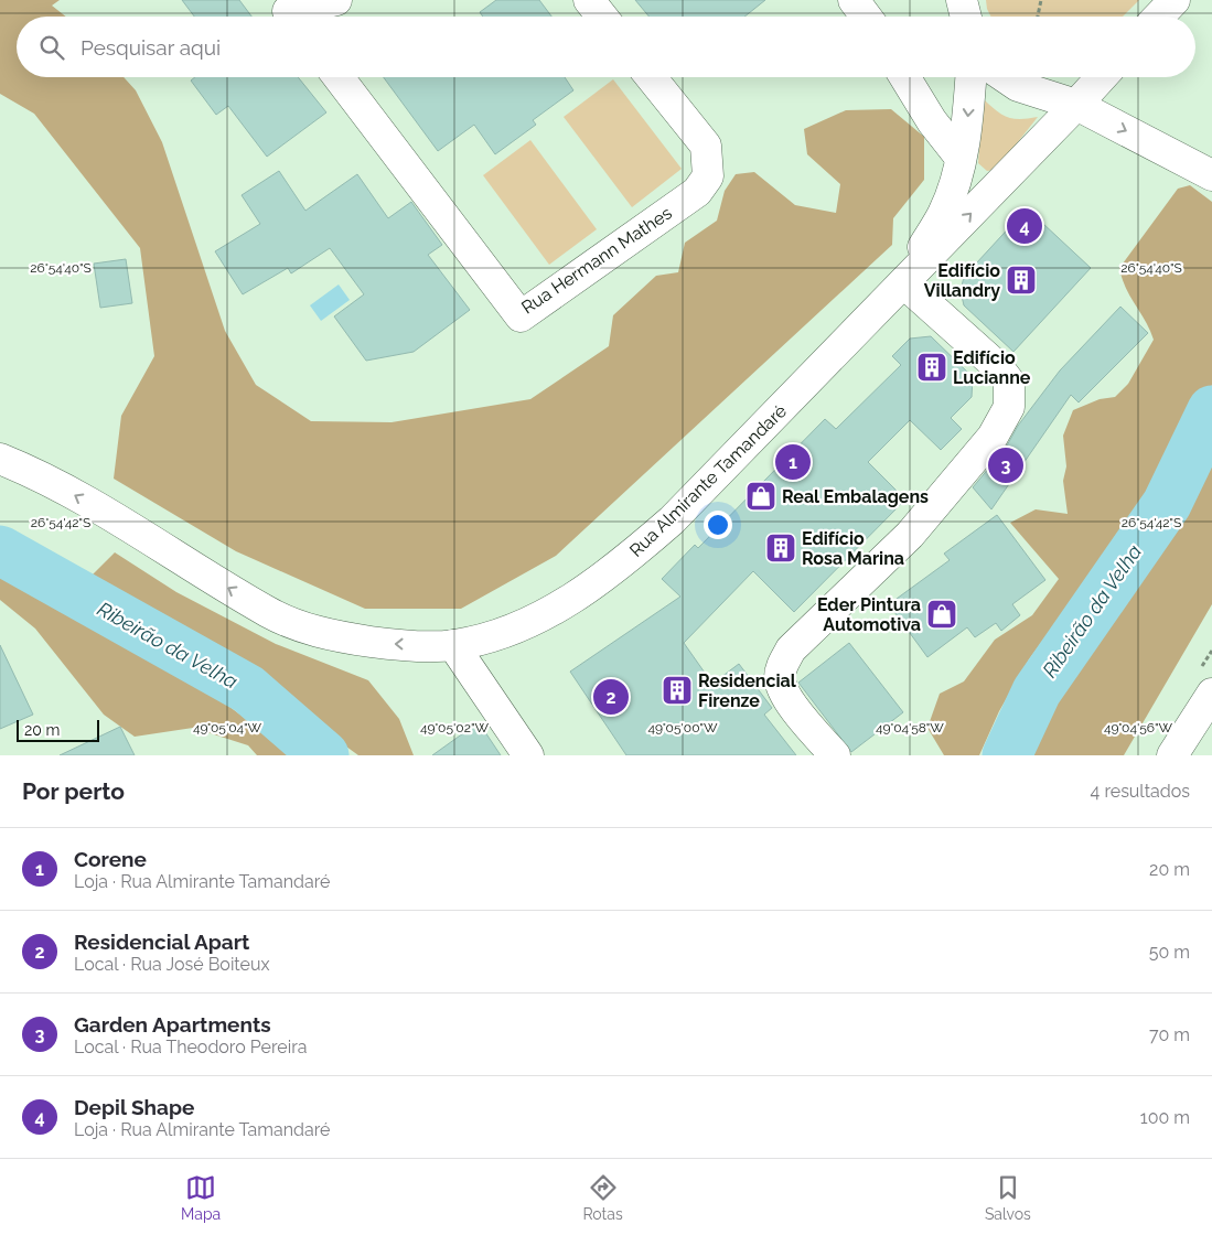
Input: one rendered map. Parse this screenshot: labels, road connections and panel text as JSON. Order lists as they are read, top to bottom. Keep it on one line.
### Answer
{"streets":{"main road":["Rua Hermann Mathes","Rua Almirante Tamandaré"]},"water":["Ribeirão da Velha"],"places":{"building":["Edifício Villandry","Edifício Lucianne","Edifício Rosa Marina","Residencial Firenze"],"shop":["Real Embalagens","Eder Pintura Automotiva"]},"scale_bar":"20 m","page":{"search":"Pesquisar aqui","pins":["4","1","3","2"],"scale":"20 m","heading":["Por perto","4 resultados"],"list":[{"mark":"1","name":"Corene","note":"Loja · Rua Almirante Tamandaré","value":"20 m"},{"mark":"2","name":"Residencial Apart","note":"Local · Rua José Boiteux","value":"50 m"},{"mark":"3","name":"Garden Apartments","note":"Local · Rua Theodoro Pereira","value":"70 m"},{"mark":"4","name":"Depil Shape","note":"Loja · Rua Almirante Tamandaré","value":"100 m"}],"nav":["Mapa","Rotas","Salvos"]},"coordinates":["26°54'40\"S","26°54'42\"S","49°05'04\"W","49°05'02\"W","49°05'00\"W","49°04'58\"W","49°04'56\"W"]}
